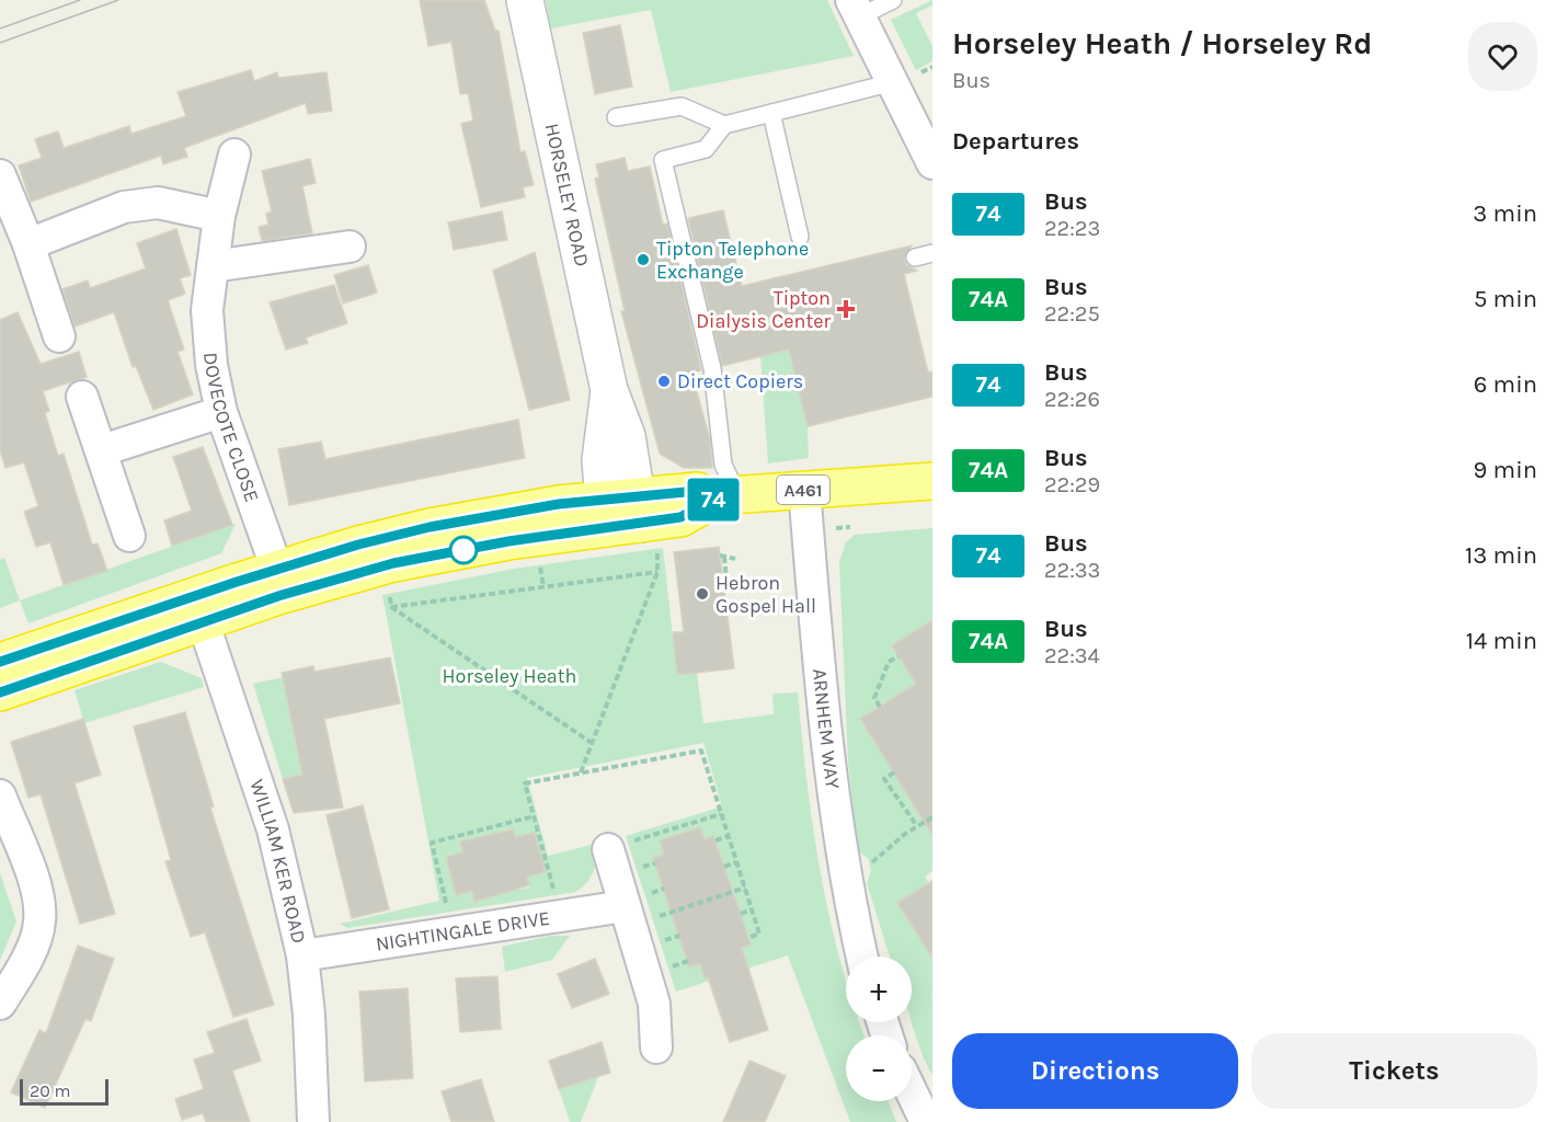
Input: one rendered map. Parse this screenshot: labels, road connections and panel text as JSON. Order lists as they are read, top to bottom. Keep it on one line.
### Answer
{"streets":{"highway":["A461"],"street":["HORSELEY ROAD","DOVECOTE CLOSE","ARNHEM WAY","WILLIAM KER ROAD","NIGHTINGALE DRIVE"]},"crossings":[["HORSELEY ROAD","A461"],["DOVECOTE CLOSE","A461"],["A461","ARNHEM WAY"],["A461","WILLIAM KER ROAD"],["WILLIAM KER ROAD","NIGHTINGALE DRIVE"]],"parks":["Horseley Heath"],"places":{"other":["Tipton Telephone Exchange","Direct Copiers","Hebron Gospel Hall"],"health":["Tipton Dialysis Center"]},"lines":["bus line 74"],"scale_bar":"20 m","page":{"on_map":"74","heading":[["Horseley Heath / Horseley Rd","Bus"],"Departures"],"list":[{"mark":"74","name":"Bus","note":"22:23","value":"3 min"},{"mark":"74A","name":"Bus","note":"22:25","value":"5 min"},{"mark":"74","name":"Bus","note":"22:26","value":"6 min"},{"mark":"74A","name":"Bus","note":"22:29","value":"9 min"},{"mark":"74","name":"Bus","note":"22:33","value":"13 min"},{"mark":"74A","name":"Bus","note":"22:34","value":"14 min"}],"map_buttons":["+","−"],"buttons":["Directions","Tickets"],"scale":"20 m"}}
